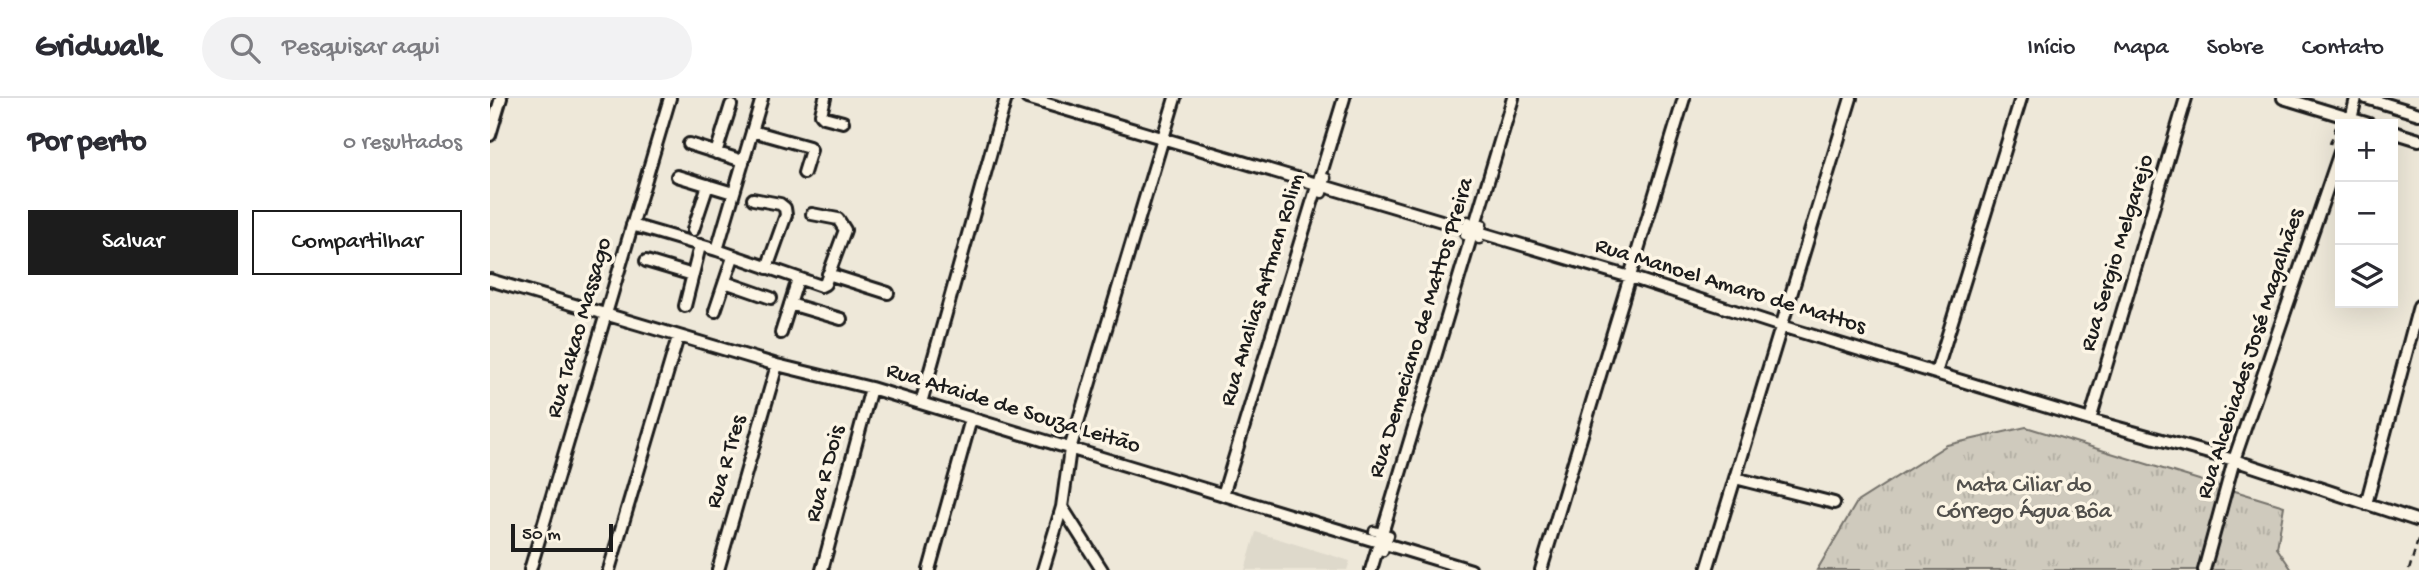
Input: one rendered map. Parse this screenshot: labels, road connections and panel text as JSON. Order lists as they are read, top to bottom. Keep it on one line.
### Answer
{"streets":{"street":["Rua Sergio Melgarejo","Rua Manoel Amaro de Mattos","Rua Analias Artman Rolim","Rua Takao Massago","Rua Demeciano de Mattos Preira","Rua Alcebiades José Magalhães","Rua Ataide de Souza Leitão","Rua R Tres","Rua R Dois"]},"crossings":[["Rua Sergio Melgarejo","Rua Manoel Amaro de Mattos"],["Rua Manoel Amaro de Mattos","Rua Analias Artman Rolim"],["Rua Manoel Amaro de Mattos","Rua Demeciano de Mattos Preira"],["Rua Manoel Amaro de Mattos","Rua Alcebiades José Magalhães"],["Rua Analias Artman Rolim","Rua Ataide de Souza Leitão"],["Rua Takao Massago","Rua Ataide de Souza Leitão"],["Rua Demeciano de Mattos Preira","Rua Ataide de Souza Leitão"],["Rua Ataide de Souza Leitão","Rua R Tres"],["Rua Ataide de Souza Leitão","Rua R Dois"]],"parks":["Mata Ciliar do Córrego Água Bôa"],"scale_bar":"50 m","page":{"header":"Gridwalk","search":"Pesquisar aqui","nav":["Início","Mapa","Sobre","Contato"],"heading":["Por perto","0 resultados"],"map_buttons":["+","−"],"buttons":["Salvar","Compartilhar"],"scale":"50 m"}}
